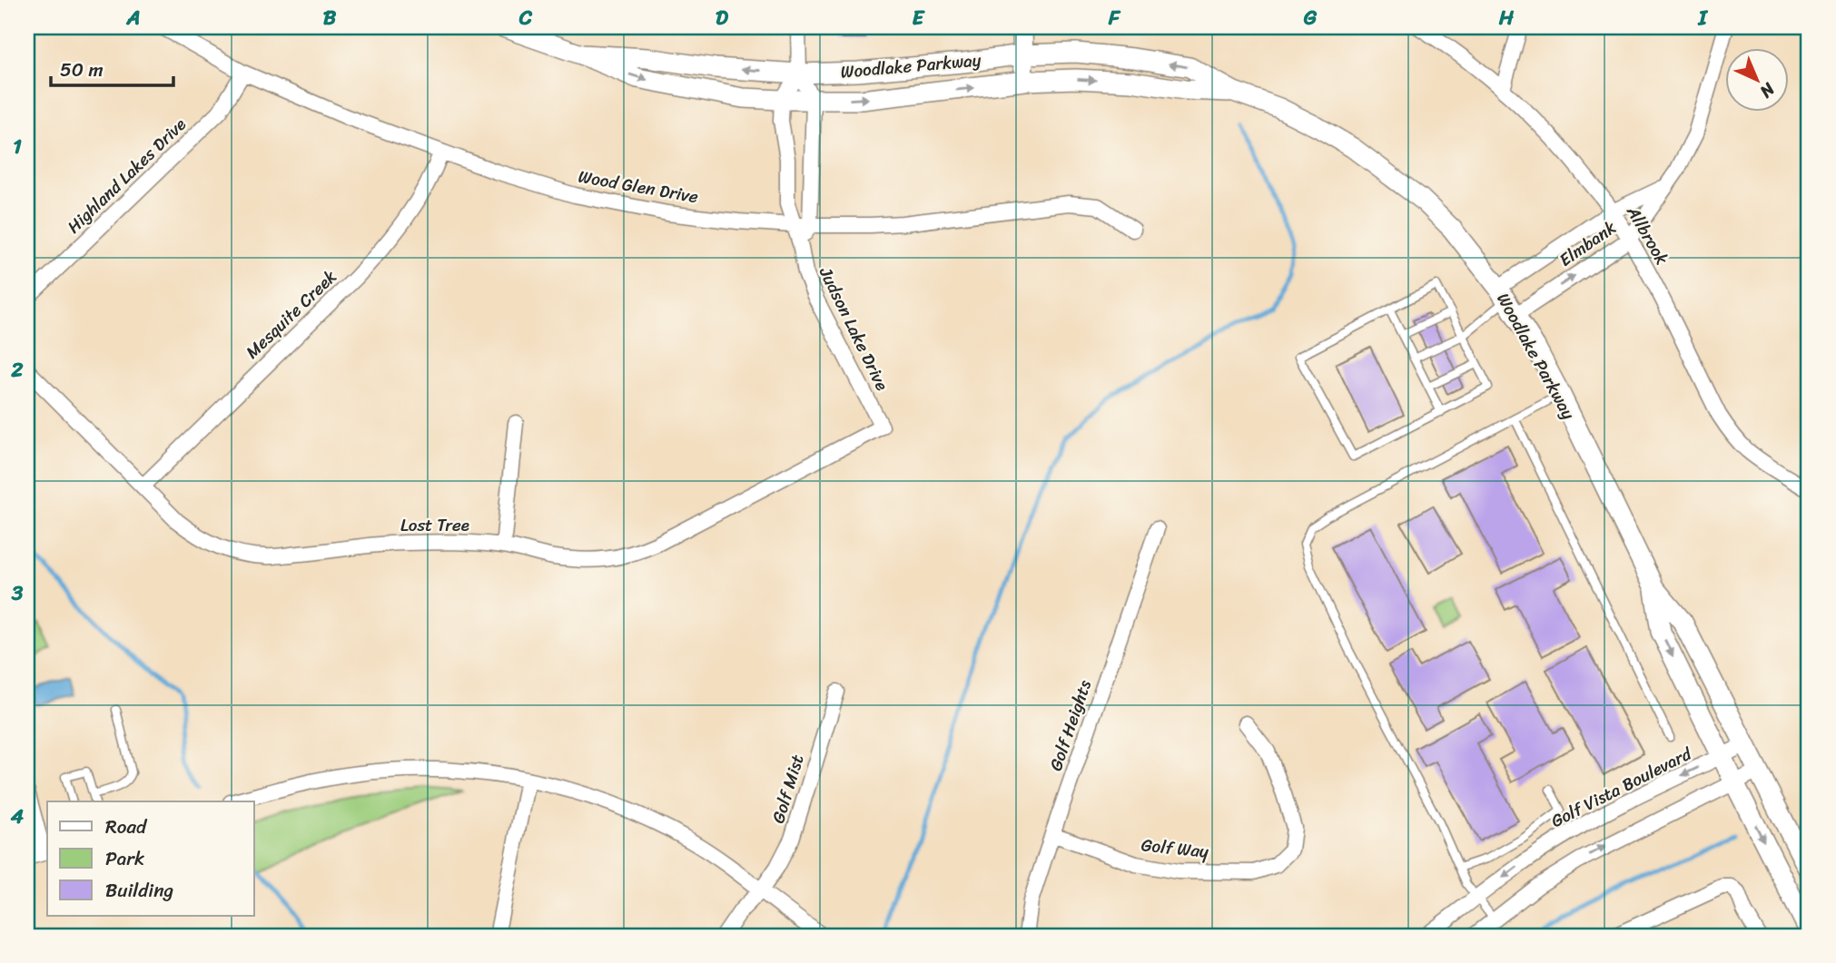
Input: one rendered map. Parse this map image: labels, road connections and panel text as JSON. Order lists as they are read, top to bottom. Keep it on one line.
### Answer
{"streets":{"street":["Woodlake Parkway","Highland Lakes Drive","Wood Glen Drive","Allbrook","Elmbank","Mesquite Creek","Judson Lake Drive","Lost Tree","Golf Heights","Golf Vista Boulevard","Golf Mist","Golf Way"]},"crossings":[["Woodlake Parkway","Elmbank"],["Woodlake Parkway","Judson Lake Drive"],["Woodlake Parkway","Golf Vista Boulevard"],["Highland Lakes Drive","Wood Glen Drive"],["Wood Glen Drive","Mesquite Creek"],["Wood Glen Drive","Judson Lake Drive"],["Allbrook","Elmbank"],["Mesquite Creek","Lost Tree"],["Judson Lake Drive","Lost Tree"],["Golf Heights","Golf Way"]],"legend":["Road","Park","Building"],"scale_bar":"50 m","north":"bottom right","grid":{"columns":["A","B","C","D","E","F","G","H","I"],"rows":["1","2","3","4"]}}
